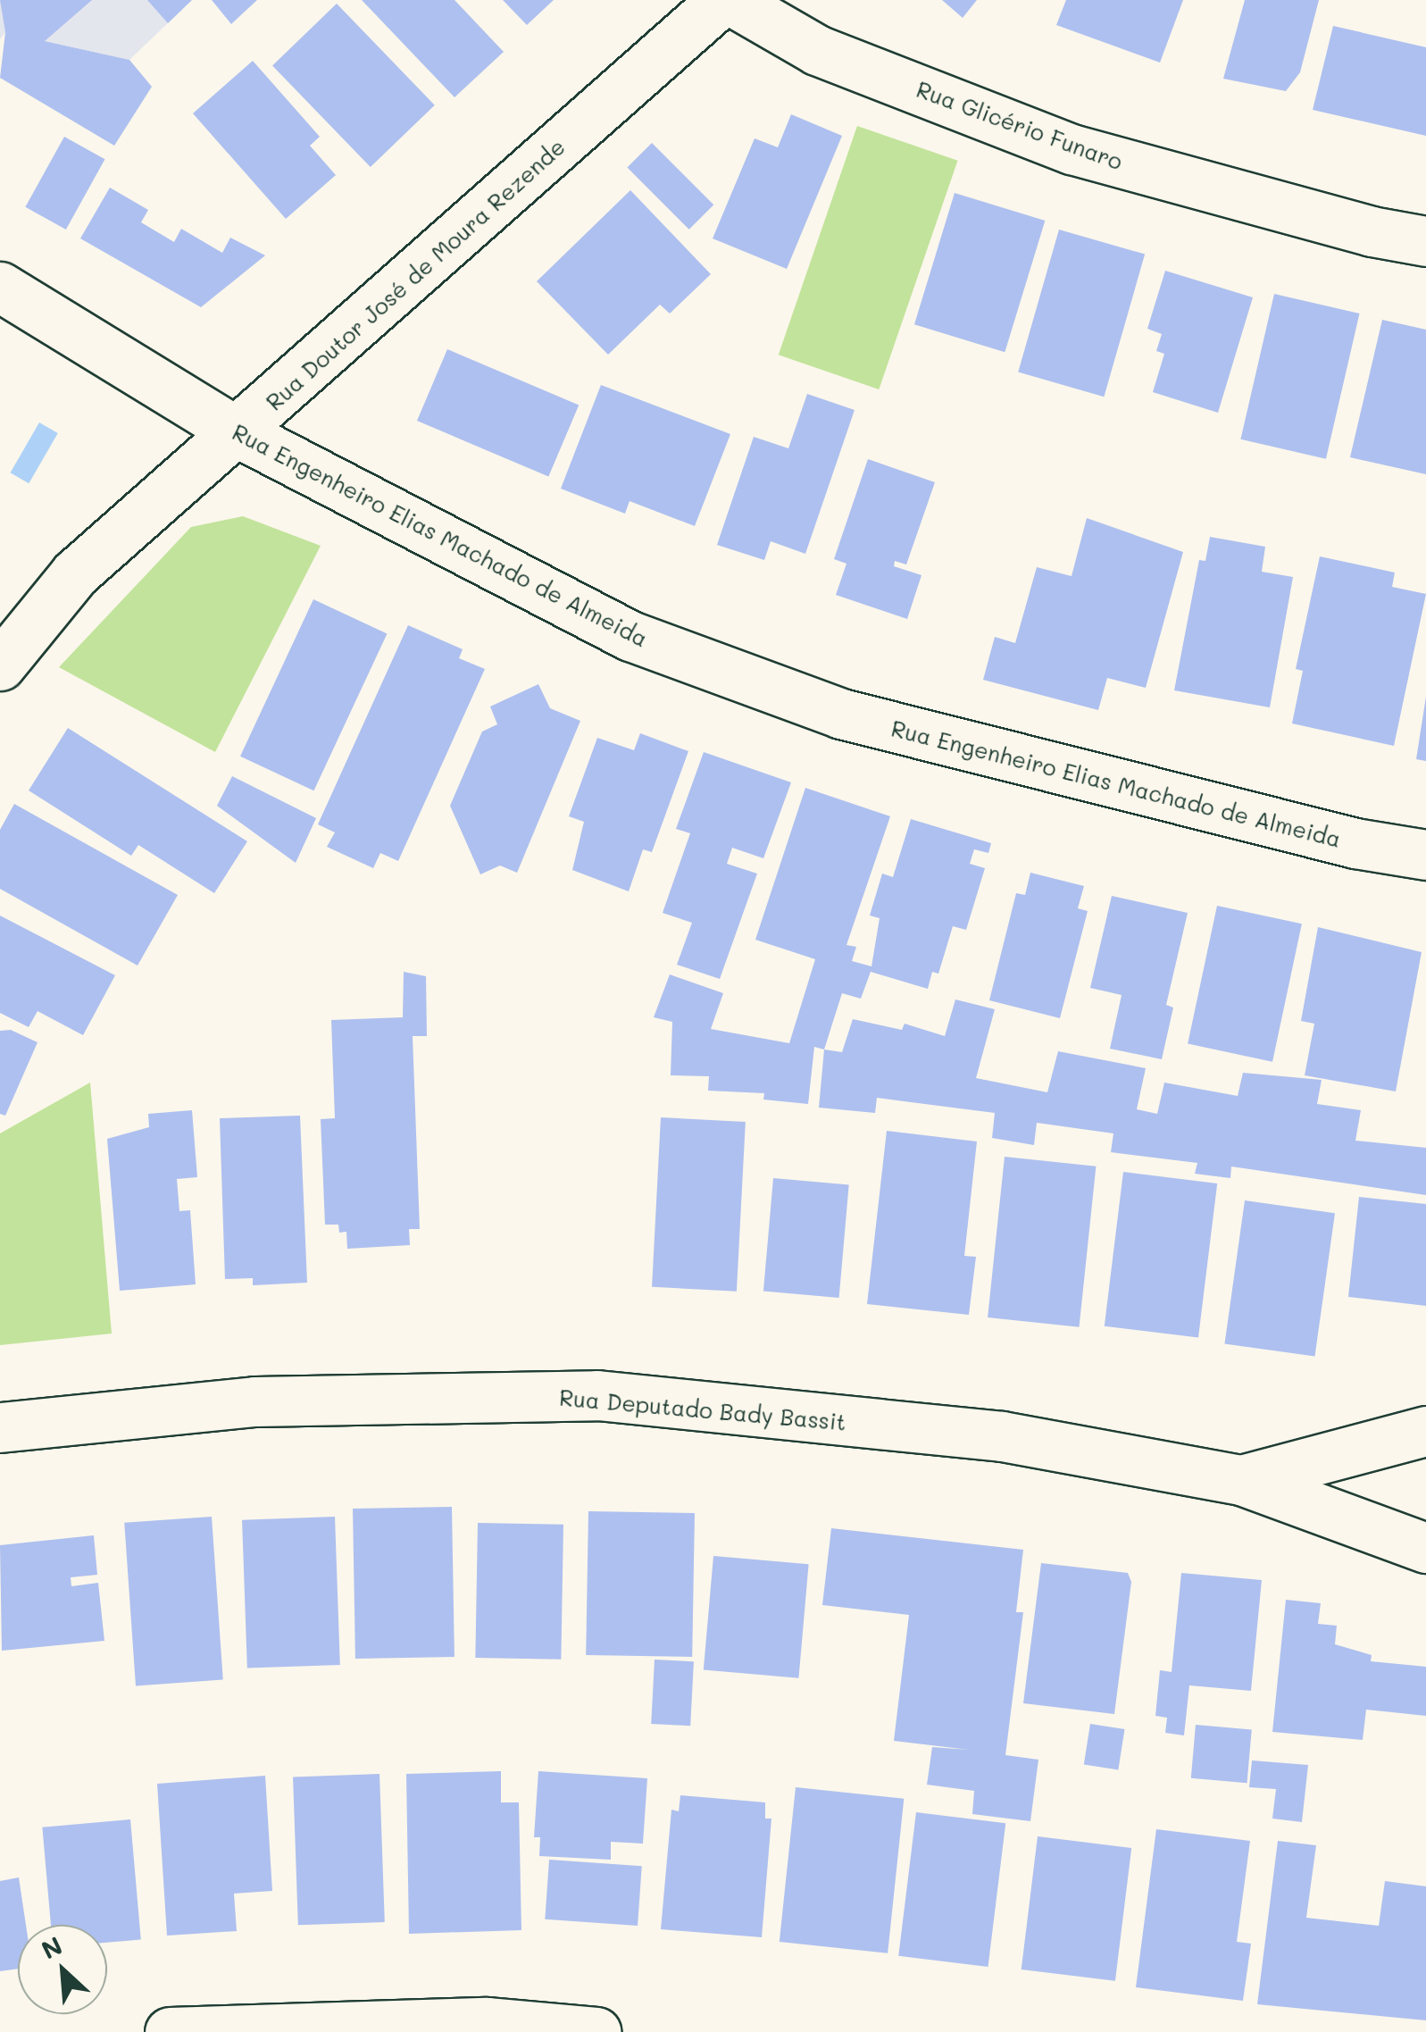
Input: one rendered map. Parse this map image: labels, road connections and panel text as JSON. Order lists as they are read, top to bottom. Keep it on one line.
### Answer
{"streets":{"street":["Rua Glicério Funaro","Rua Doutor José de Moura Rezende","Rua Engenheiro Elias Machado de Almeida","Rua Deputado Bady Bassit"]},"crossings":[["Rua Doutor José de Moura Rezende","Rua Engenheiro Elias Machado de Almeida"]],"north":"top left"}
